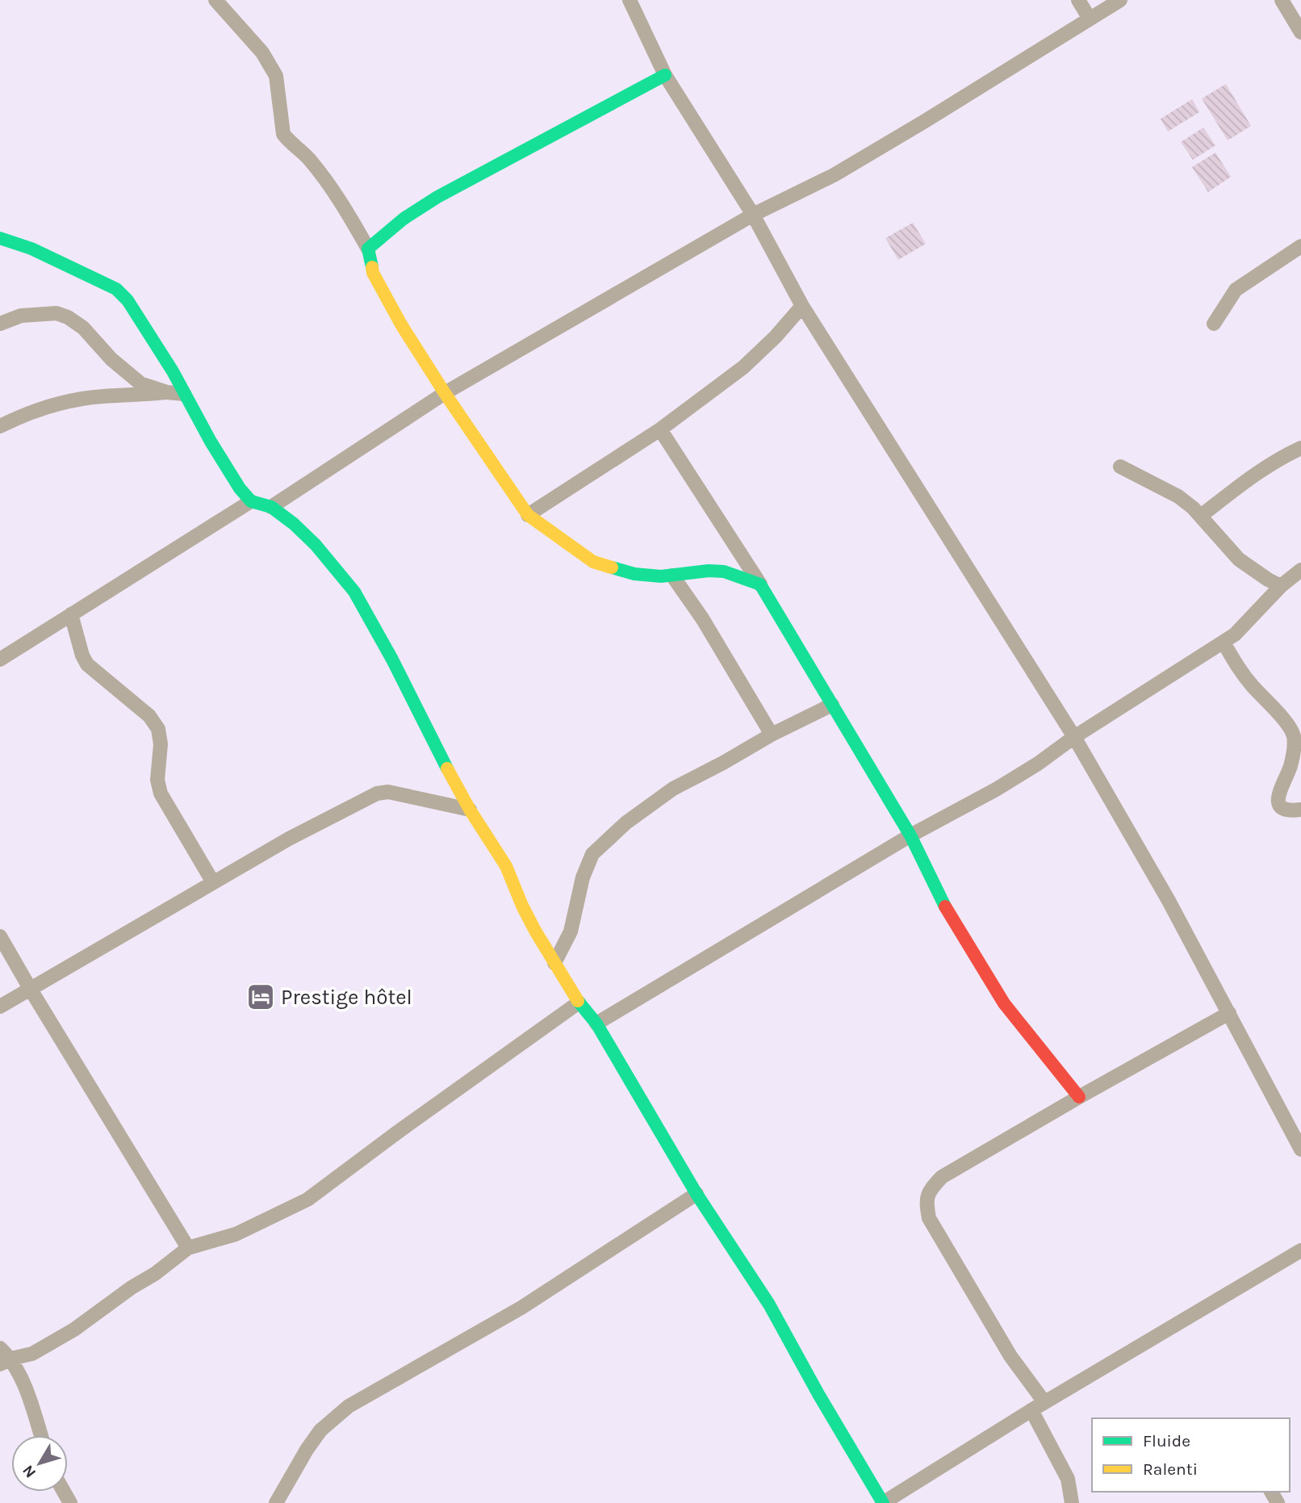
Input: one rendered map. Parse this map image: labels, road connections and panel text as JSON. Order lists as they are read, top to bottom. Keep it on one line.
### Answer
{"places":{"hotel":["Prestige hôtel"]},"legend":["Fluide","Ralenti"],"north":"bottom left"}
